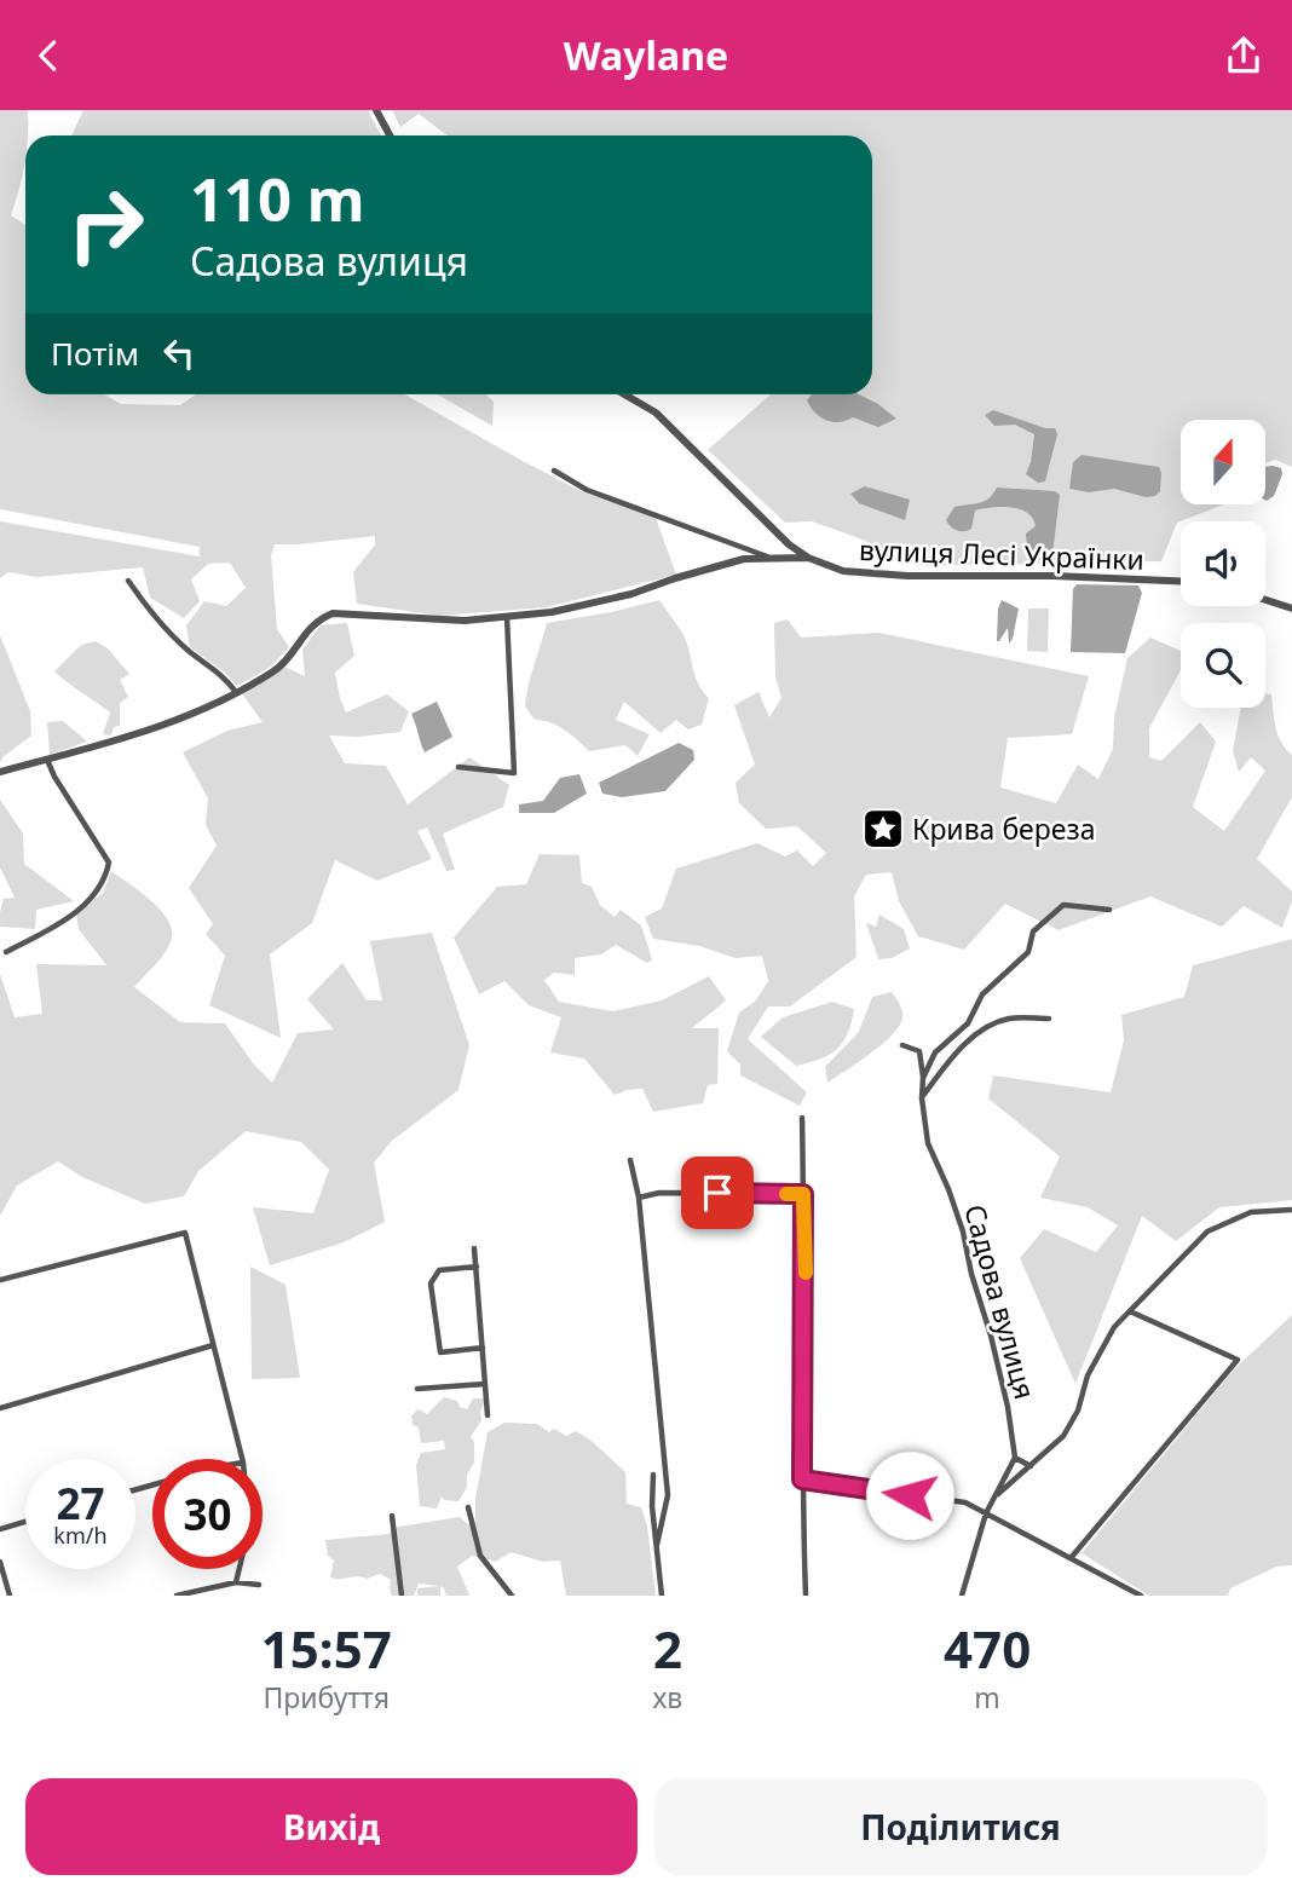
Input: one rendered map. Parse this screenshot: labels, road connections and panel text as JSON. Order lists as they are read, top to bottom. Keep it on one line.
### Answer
{"streets":{"street":["вулиця Лесі Українки","Садова вулиця"]},"places":{"place":["Крива береза"]},"north":"top","page":{"header":"Waylane","turn":["110 m","Садова вулиця"],"then":"Потім","speed":"27 km/h","limit":"30","eta":["15:57","Прибуття","2","хв","470","m"],"buttons":["Вихід","Поділитися"]}}
